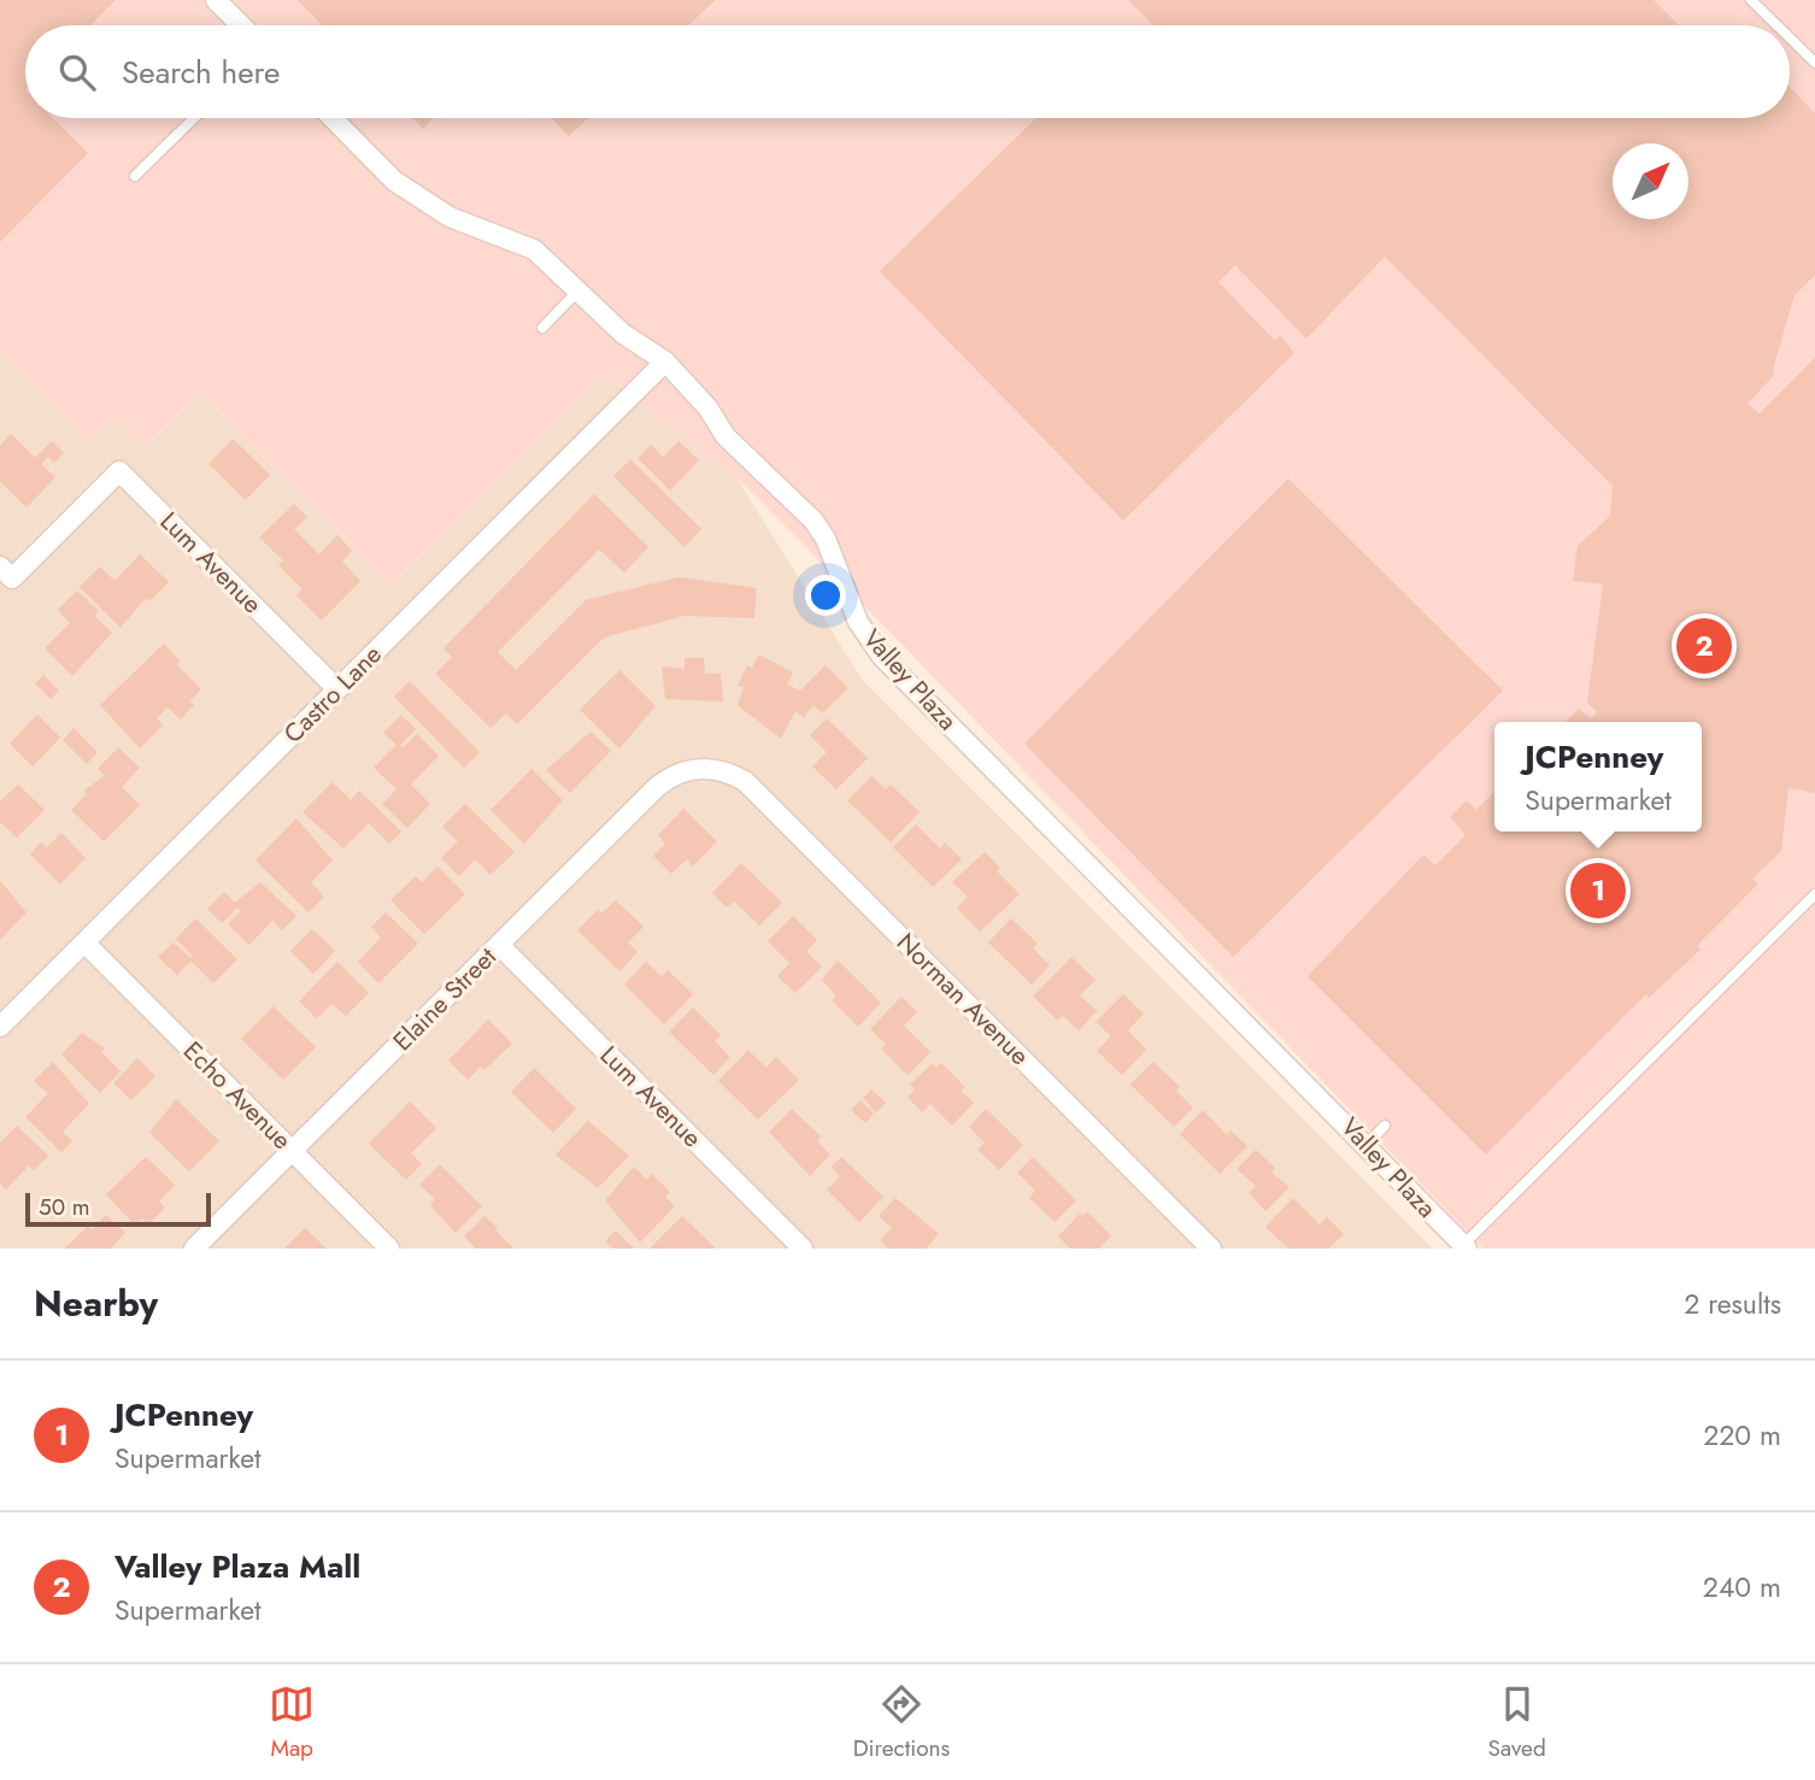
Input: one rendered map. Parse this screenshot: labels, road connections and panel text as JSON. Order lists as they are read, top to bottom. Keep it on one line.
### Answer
{"streets":{"street":["Lum Avenue","Valley Plaza","Castro Lane","Elaine Street","Norman Avenue","Echo Avenue"]},"crossings":[["Lum Avenue","Castro Lane"],["Lum Avenue","Elaine Street"],["Valley Plaza","Castro Lane"],["Castro Lane","Echo Avenue"],["Elaine Street","Norman Avenue"],["Elaine Street","Echo Avenue"]],"scale_bar":"50 m","north":"top right","page":{"search":"Search here","pins":["2","1"],"popup":["JCPenney","Supermarket"],"scale":"50 m","heading":["Nearby","2 results"],"list":[{"mark":"1","name":"JCPenney","note":"Supermarket","value":"220 m"},{"mark":"2","name":"Valley Plaza Mall","note":"Supermarket","value":"240 m"}],"nav":["Map","Directions","Saved"]}}
